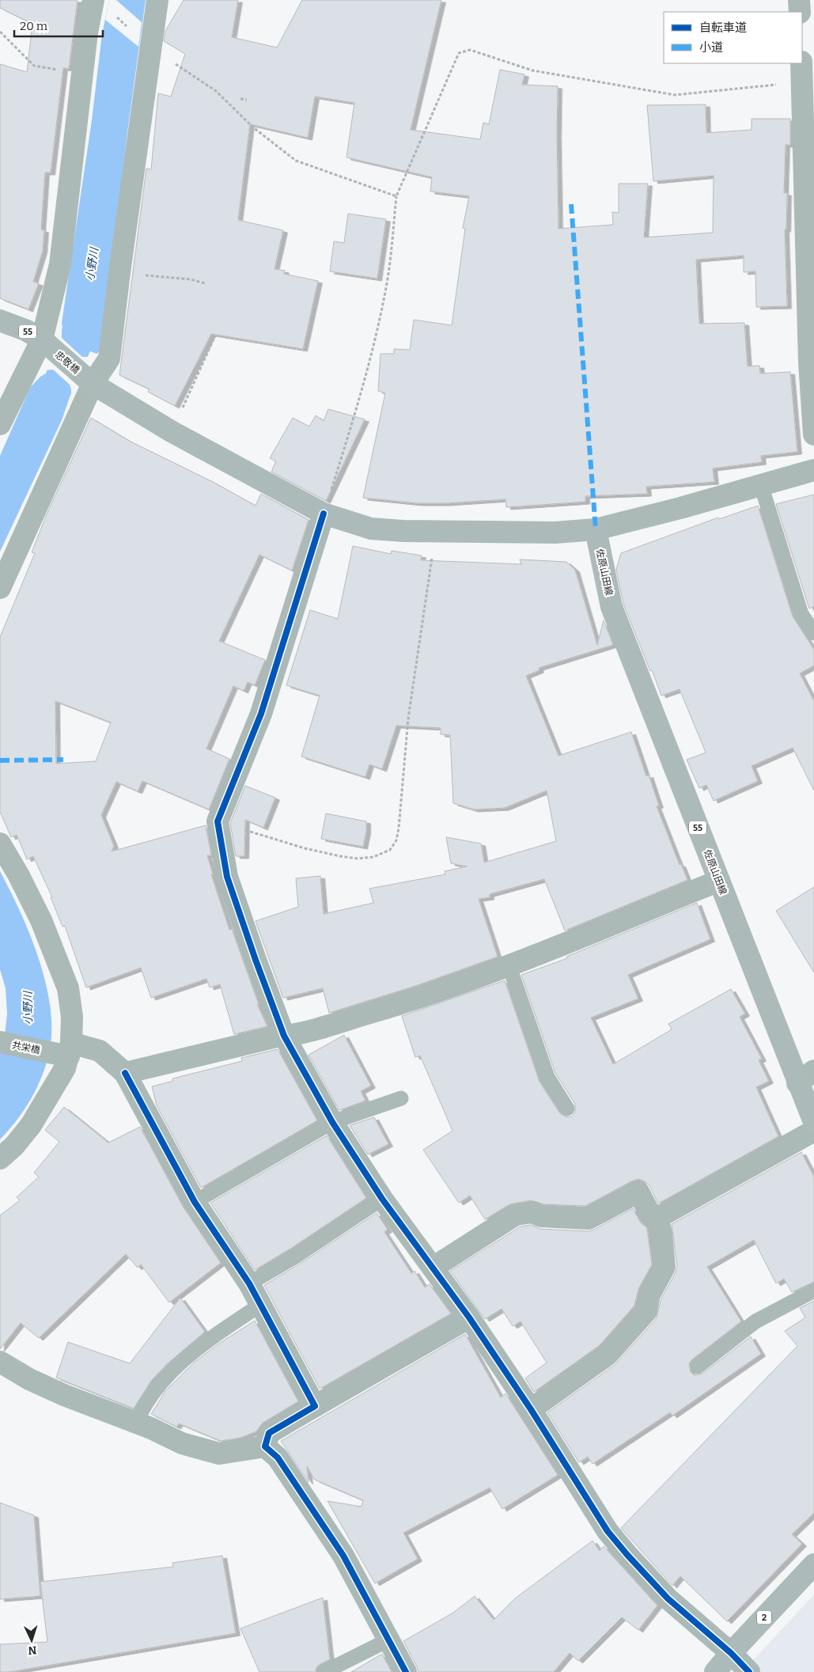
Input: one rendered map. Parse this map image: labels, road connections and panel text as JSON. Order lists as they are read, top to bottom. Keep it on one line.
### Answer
{"streets":{"main road":["55","忠敬橋","佐原山田線","2"],"street":["共栄橋"]},"crossings":[["55","忠敬橋"],["55","佐原山田線"]],"water":["小野川"],"legend":["自転車道","小道"],"scale_bar":"20 m","north":"bottom"}
